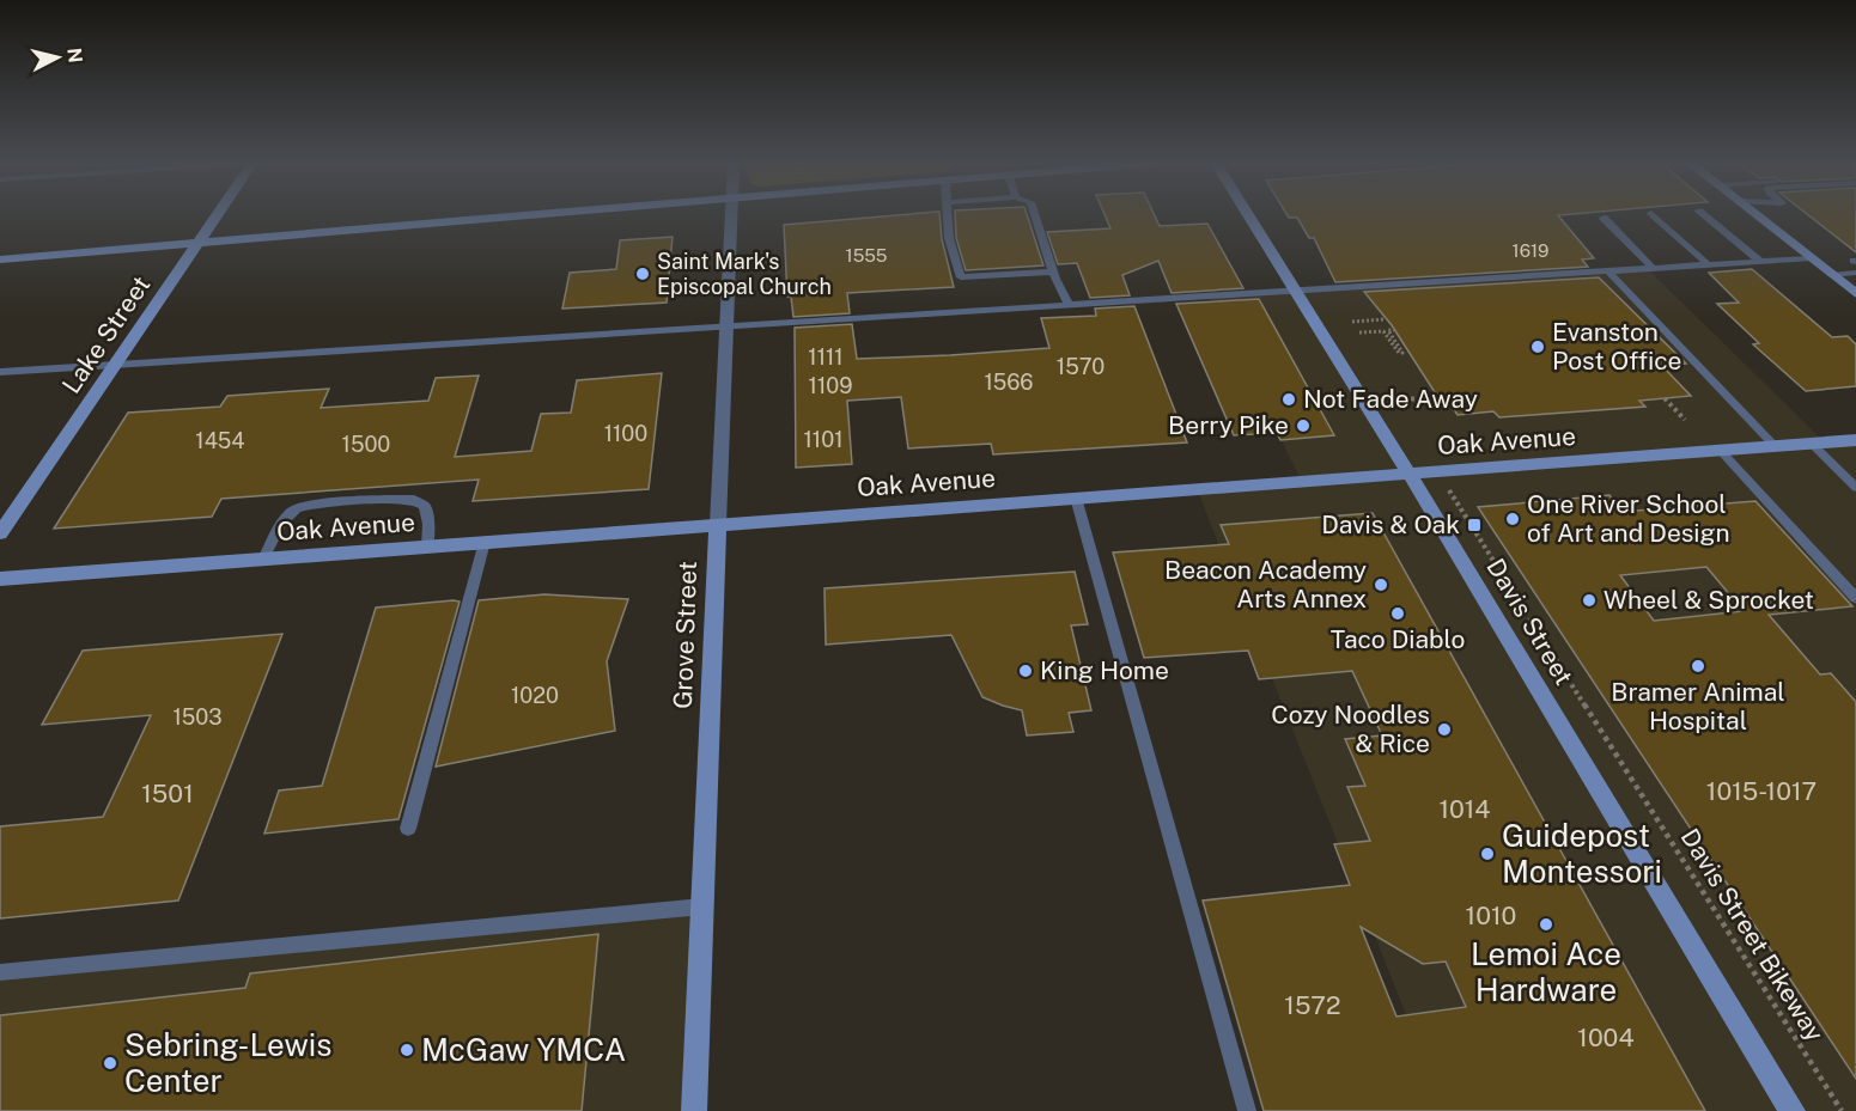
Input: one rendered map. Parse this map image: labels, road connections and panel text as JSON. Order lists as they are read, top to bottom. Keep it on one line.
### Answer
{"streets":{"street":["Lake Street","Oak Avenue","Davis Street","Grove Street"],"path":["Davis Street Bikeway"]},"crossings":[["Oak Avenue","Davis Street"],["Oak Avenue","Grove Street"],["Oak Avenue","Davis Street Bikeway"]],"places":{"other":["Saint Mark's Episcopal Church","Evanston Post Office","Not Fade Away","Berry Pike","One River School of Art and Design","Beacon Academy Arts Annex","Wheel & Sprocket","Taco Diablo","Bramer Animal Hospital","King Home","Cozy Noodles & Rice","Guidepost Montessori","Lemoi Ace Hardware","McGaw YMCA","Sebring-Lewis Center"],"transit":["Davis & Oak"]},"house_numbers":["1619","1555","1111","1570","1566","1109","1100","1101","1454","1500","1020","1503","1015-1017","1501","1014","1010","1572","1004"],"north":"right"}
